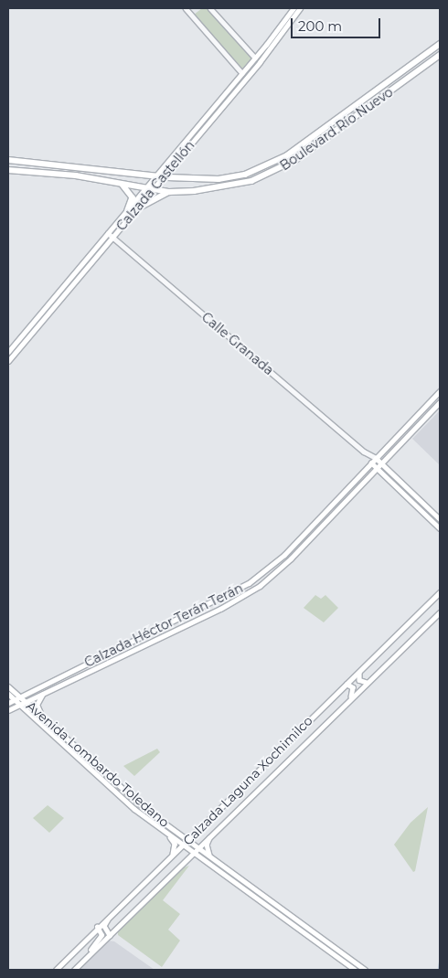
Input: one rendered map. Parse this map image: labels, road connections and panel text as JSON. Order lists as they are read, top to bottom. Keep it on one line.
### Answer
{"streets":{"highway":["Boulevard Río Nuevo"],"main road":["Calzada Castellón","Calle Granada","Calzada Héctor Terán Terán","Avenida Lombardo Toledano","Calzada Laguna Xochimilco"]},"crossings":[["Boulevard Río Nuevo","Calzada Castellón"],["Calzada Castellón","Calle Granada"],["Calle Granada","Calzada Héctor Terán Terán"],["Calzada Héctor Terán Terán","Avenida Lombardo Toledano"],["Avenida Lombardo Toledano","Calzada Laguna Xochimilco"]],"scale_bar":"200 m"}
